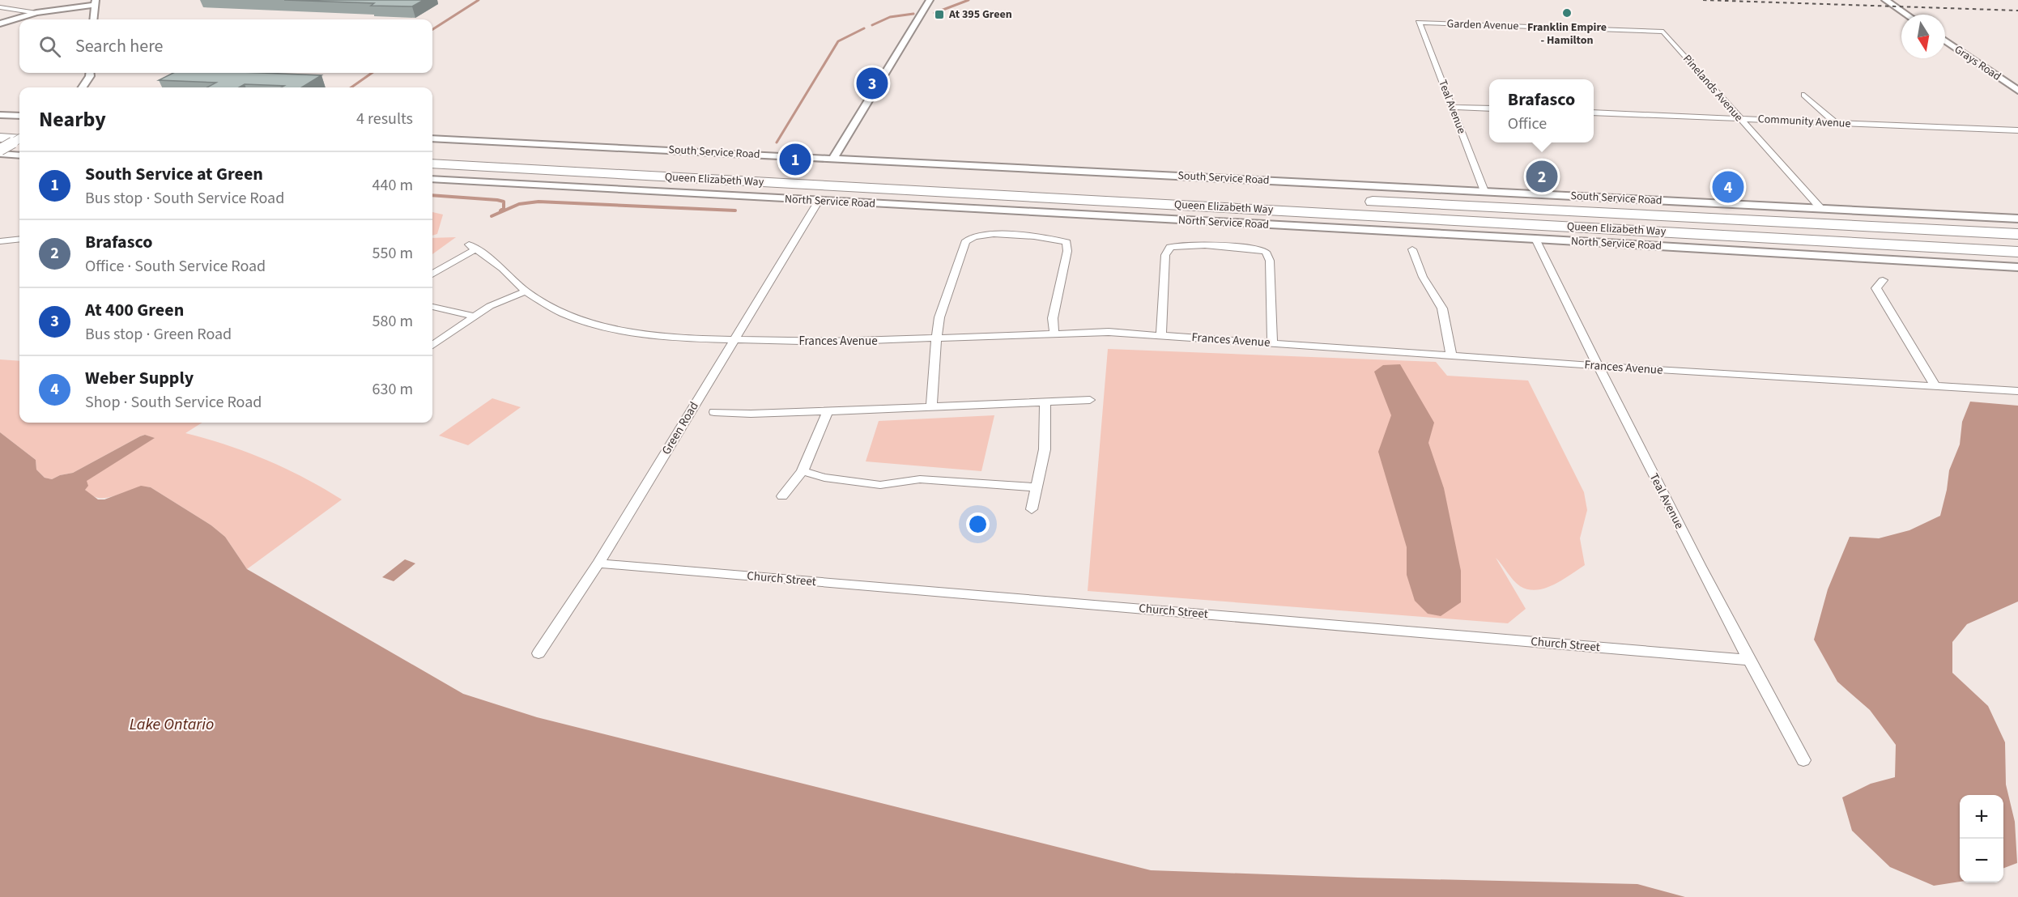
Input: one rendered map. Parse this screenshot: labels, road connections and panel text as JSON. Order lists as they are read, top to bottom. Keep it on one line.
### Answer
{"streets":{"highway":["Queen Elizabeth Way"],"street":["Garden Avenue","Grays Road","Pinelands Avenue","Teal Avenue","Community Avenue","South Service Road","North Service Road","Frances Avenue","Green Road","Church Street"]},"crossings":[["Garden Avenue","Pinelands Avenue"],["Garden Avenue","Teal Avenue"],["Pinelands Avenue","Community Avenue"],["Pinelands Avenue","South Service Road"],["Teal Avenue","South Service Road"],["Teal Avenue","North Service Road"],["Teal Avenue","Frances Avenue"],["Teal Avenue","Church Street"],["North Service Road","Green Road"],["Frances Avenue","Green Road"],["Green Road","Church Street"]],"water":["Lake Ontario"],"places":{"other":["Franklin Empire - Hamilton"],"transit":["At 395 Green"]},"north":"bottom","page":{"search":"Search here","pins":["3","1","2","4"],"popup":["Brafasco","Office"],"heading":["Nearby","4 results"],"list":[{"mark":"1","name":"South Service at Green","note":"Bus stop · South Service Road","value":"440 m"},{"mark":"2","name":"Brafasco","note":"Office · South Service Road","value":"550 m"},{"mark":"3","name":"At 400 Green","note":"Bus stop · Green Road","value":"580 m"},{"mark":"4","name":"Weber Supply","note":"Shop · South Service Road","value":"630 m"}],"map_buttons":["+","−"]}}
